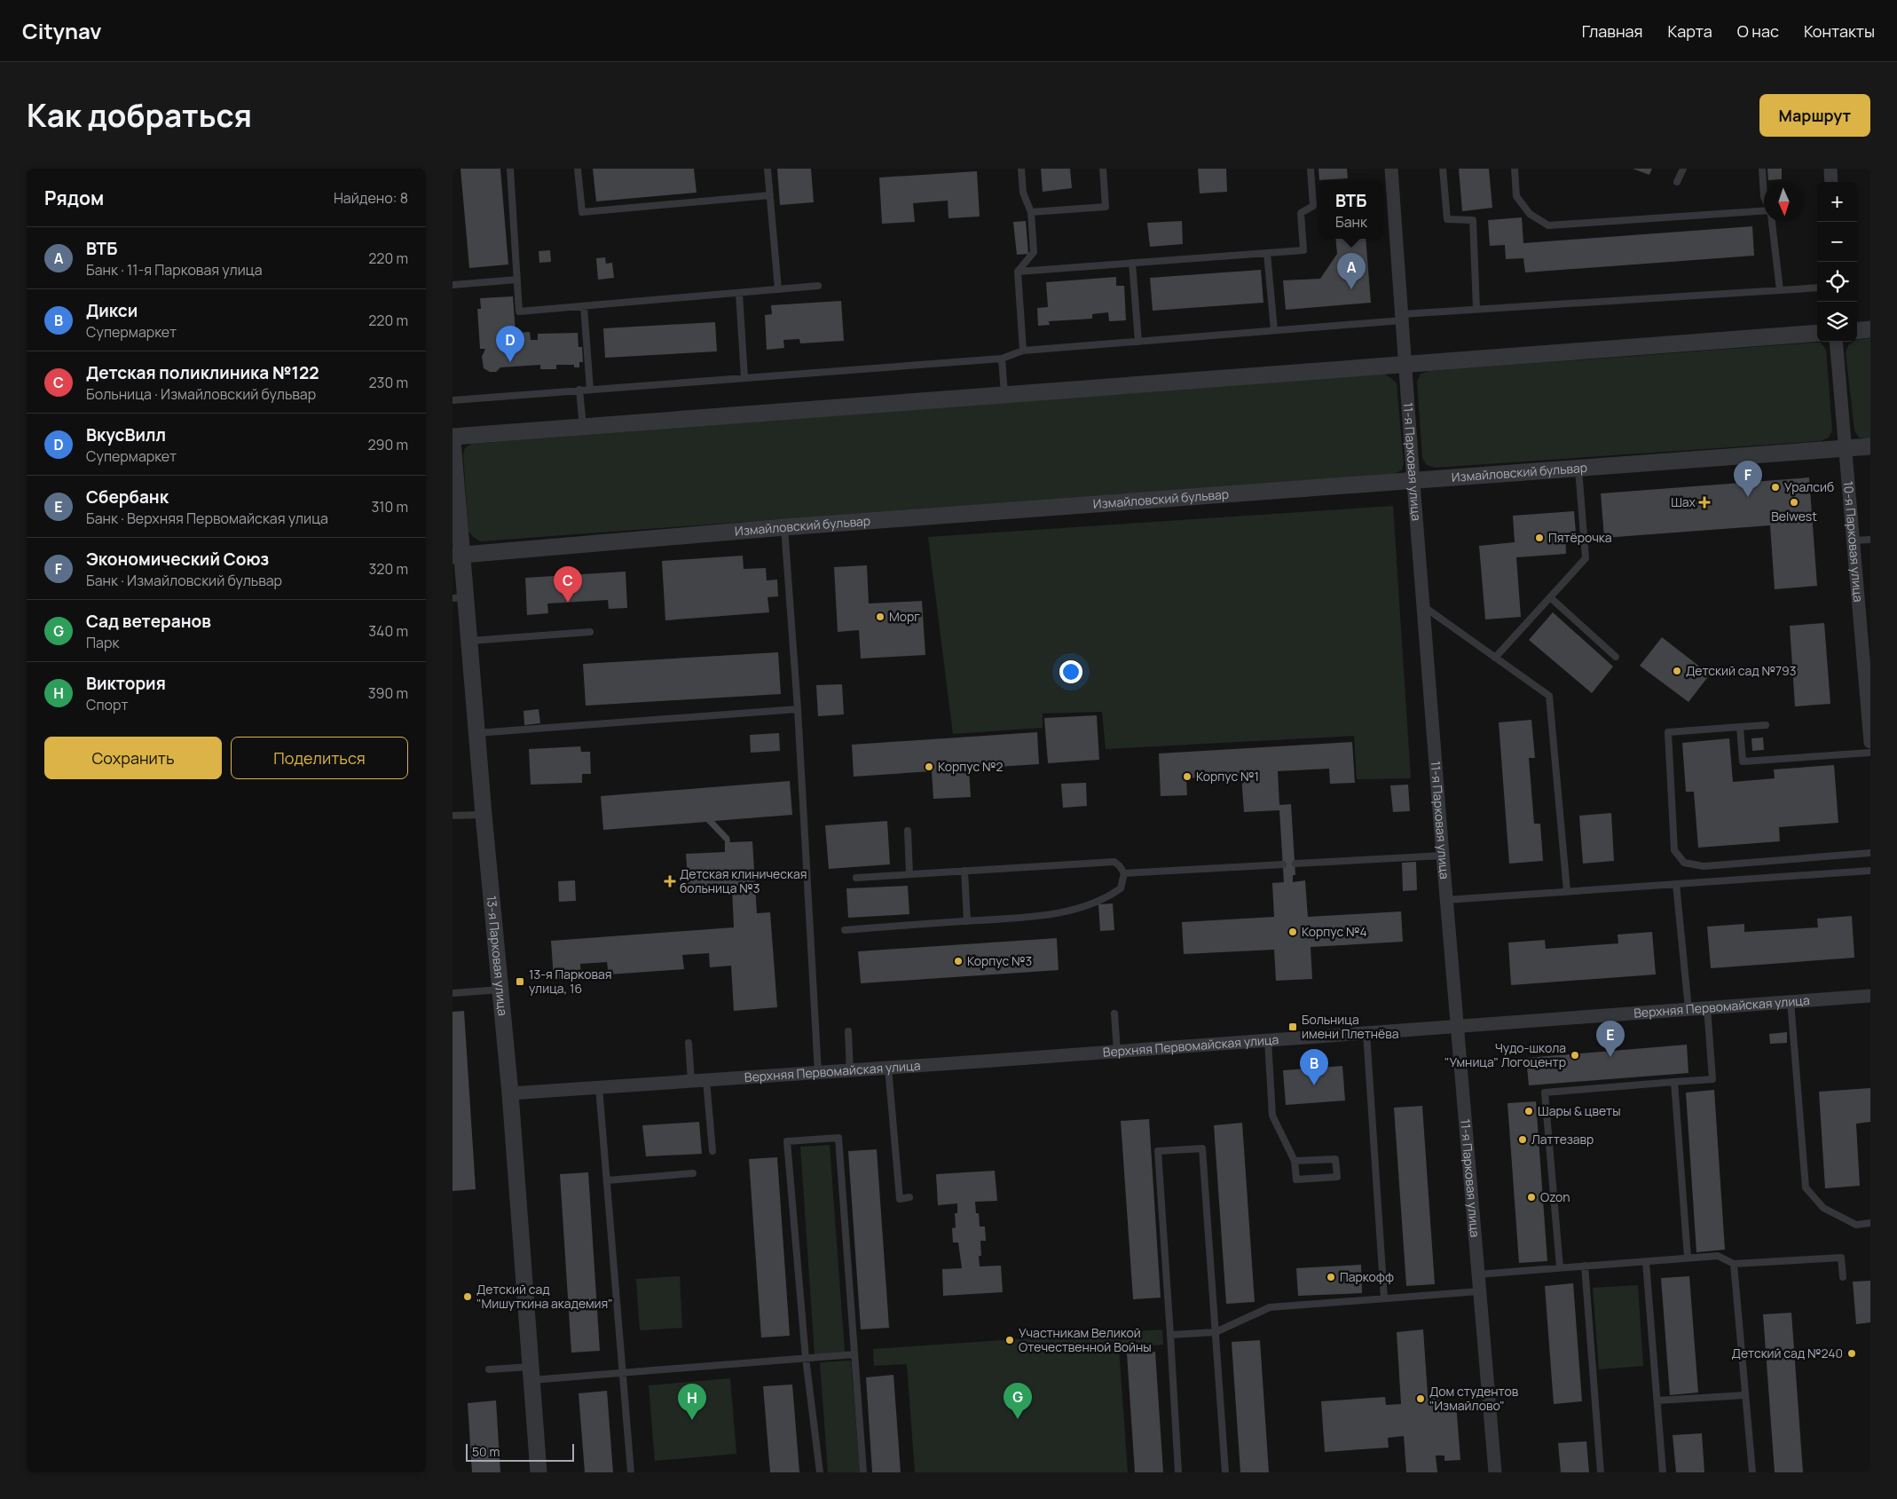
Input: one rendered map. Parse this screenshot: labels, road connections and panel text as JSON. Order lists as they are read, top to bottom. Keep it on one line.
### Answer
{"streets":{"street":["11-я Парковая улица","Измайловский бульвар","10-я Парковая улица","13-я Парковая улица","Верхняя Первомайская улица"]},"crossings":[["11-я Парковая улица","Измайловский бульвар"],["11-я Парковая улица","Верхняя Первомайская улица"],["Измайловский бульвар","10-я Парковая улица"],["Измайловский бульвар","13-я Парковая улица"],["13-я Парковая улица","Верхняя Первомайская улица"]],"places":{"other":["Уралсиб","Belwest","Пятёрочка","Морг","Детский сад №793","Корпус №2","Корпус №1","Корпус №4","Корпус №3","Чудо-школа \"Умница\" Логоцентр","Шары & цветы","Латтезавр","Ozon","Паркофф","Детский сад \"Мишуткина академия\"","Участникам Великой Отечественной Войны","Детский сад №240","Дом студентов \"Измайлово\""],"health":["Шах","Детская клиническая больница №3"],"transit":["13-я Парковая улица, 16","Больница имени Плетнёва"]},"scale_bar":"50 m","north":"bottom","page":{"header":"Citynav","nav":["Главная","Карта","О нас","Контакты"],"title":"Как добраться","buttons":["Маршрут",["Сохранить","Поделиться"]],"heading":["Рядом","Найдено: 8"],"popup":["ВТБ","Банк"],"map_buttons":["+","−"],"list":[{"mark":"A","name":"ВТБ","note":"Банк · 11-я Парковая улица","value":"220 m"},{"mark":"B","name":"Дикси","note":"Супермаркет","value":"220 m"},{"mark":"C","name":"Детская поликлиника №122","note":"Больница · Измайловский бульвар","value":"230 m"},{"mark":"D","name":"ВкусВилл","note":"Супермаркет","value":"290 m"},{"mark":"E","name":"Сбербанк","note":"Банк · Верхняя Первомайская улица","value":"310 m"},{"mark":"F","name":"Экономический Союз","note":"Банк · Измайловский бульвар","value":"320 m"},{"mark":"G","name":"Сад ветеранов","note":"Парк","value":"340 m"},{"mark":"H","name":"Виктория","note":"Спорт","value":"390 m"}],"pins":["A","D","F","C","E","B","G","H"],"scale":"50 m"}}
